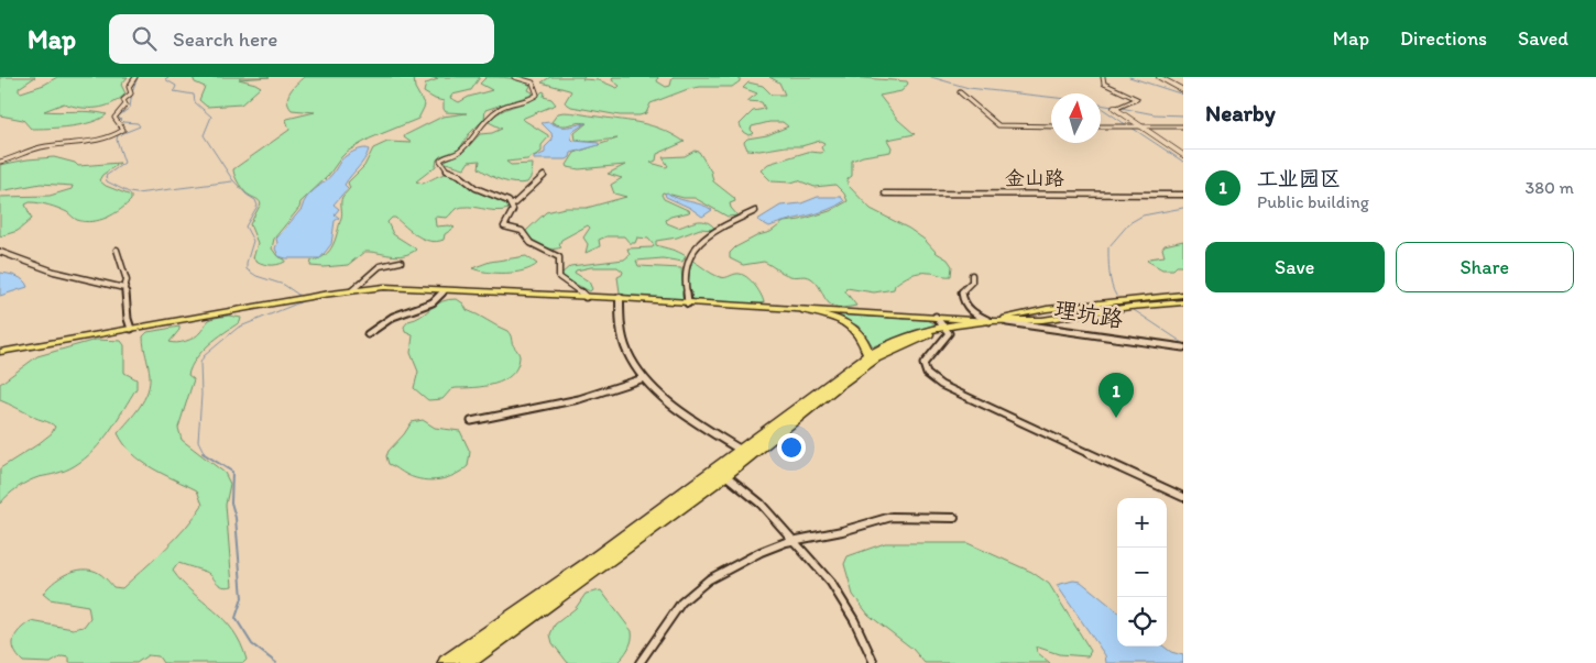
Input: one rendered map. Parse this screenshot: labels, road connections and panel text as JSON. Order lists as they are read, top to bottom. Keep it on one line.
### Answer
{"streets":{"street":["金山路","理坑路"]},"north":"top","page":{"header":"Map","search":"Search here","nav":["Map","Directions","Saved"],"heading":"Nearby","list":[{"mark":"1","name":"工业园区","note":"Public building","value":"380 m"}],"buttons":["Save","Share"],"pins":"1","map_buttons":["+","−"]}}
